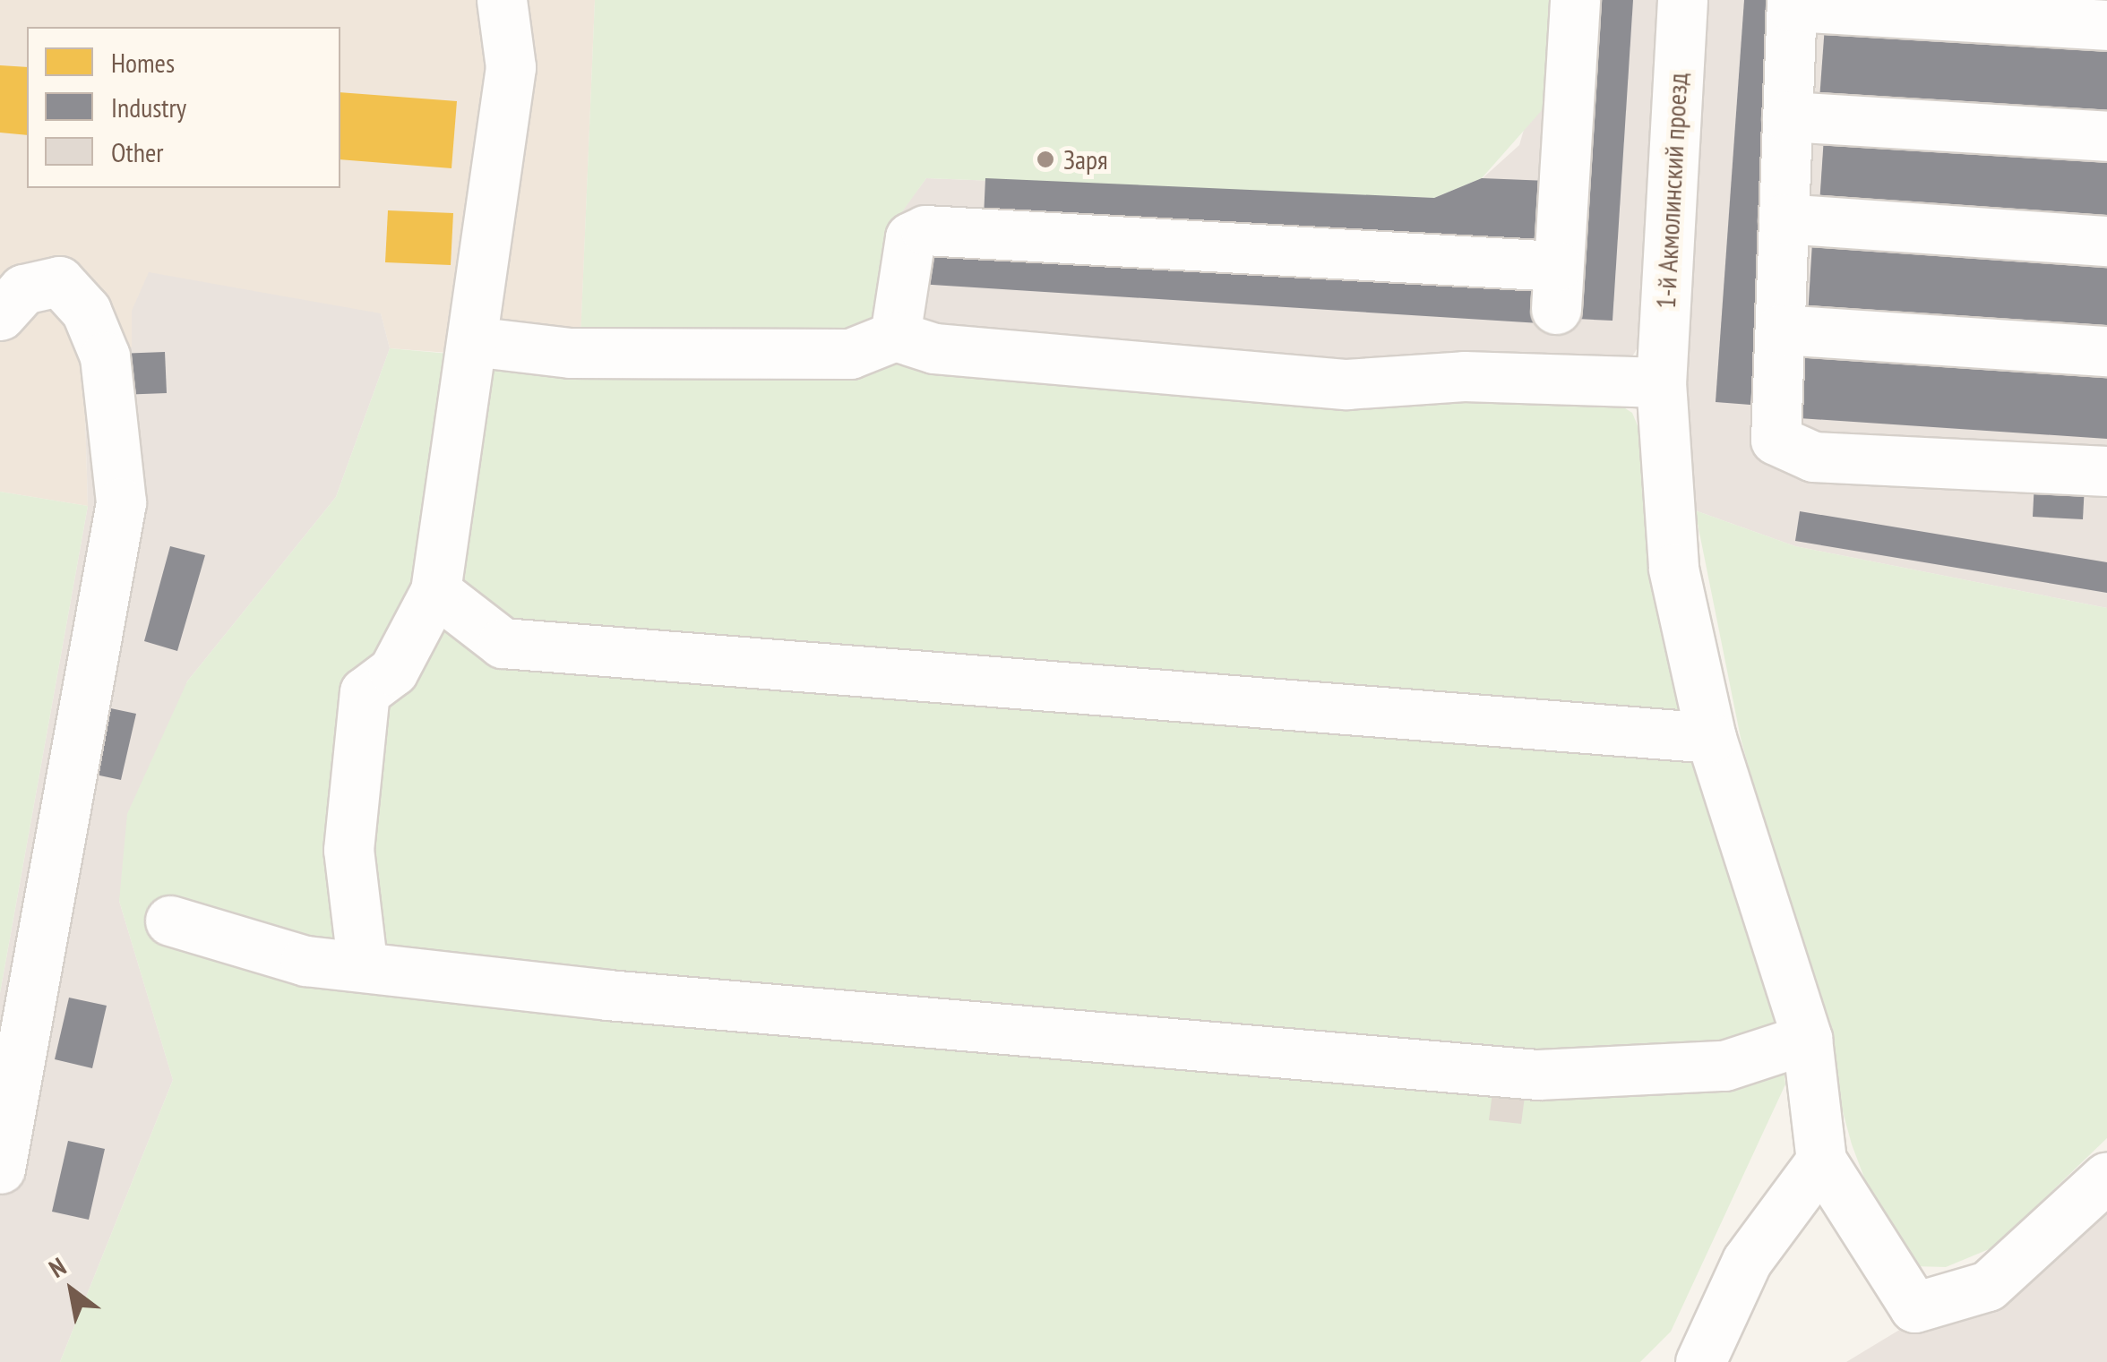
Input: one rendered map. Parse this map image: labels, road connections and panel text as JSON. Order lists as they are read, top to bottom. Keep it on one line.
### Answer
{"streets":{"street":["1-й Акмолинский проезд"]},"places":["Заря"],"legend":["Homes","Industry","Other"],"north":"top left"}
